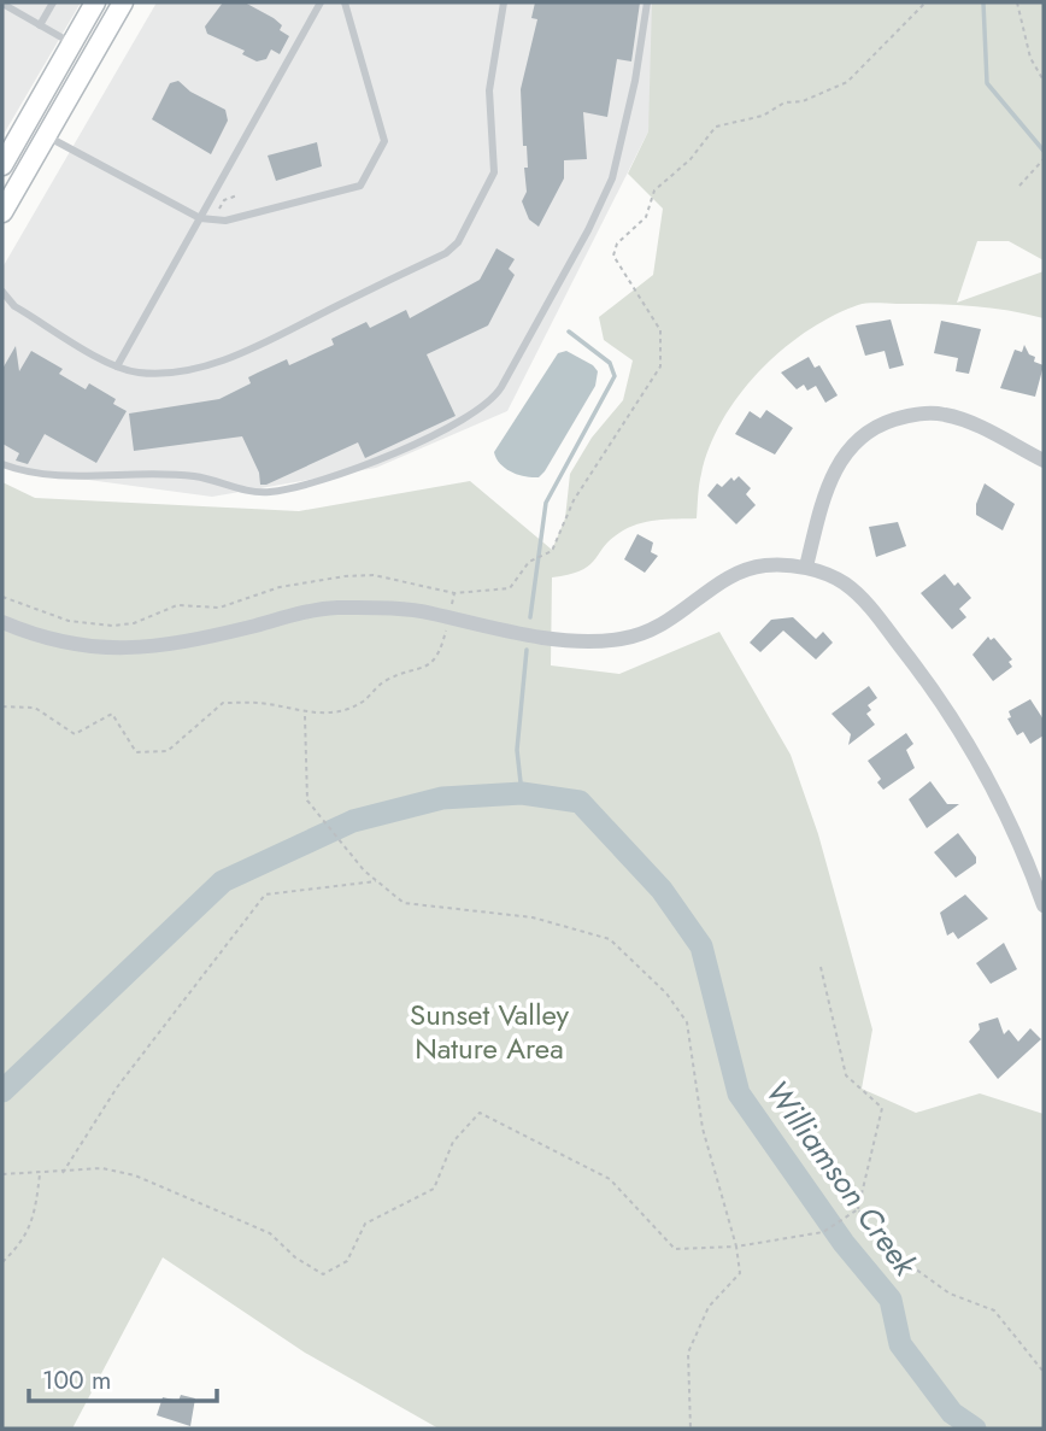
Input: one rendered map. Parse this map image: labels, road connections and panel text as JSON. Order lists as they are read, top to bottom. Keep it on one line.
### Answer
{"water":["Williamson Creek"],"parks":["Sunset Valley Nature Area"],"scale_bar":"100 m"}
